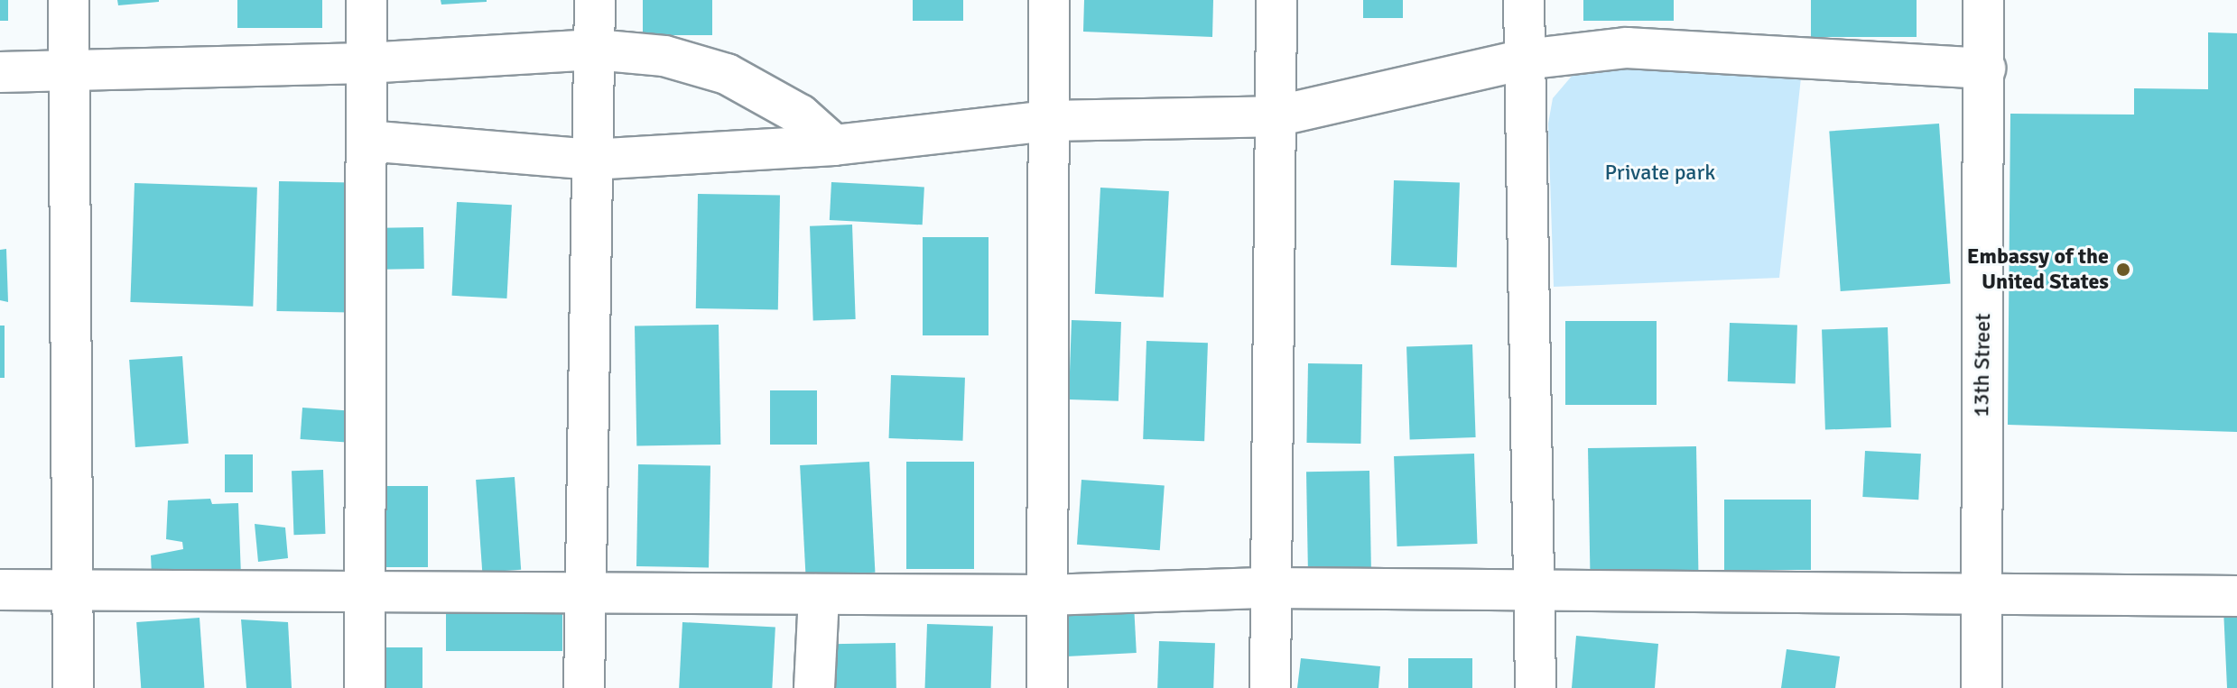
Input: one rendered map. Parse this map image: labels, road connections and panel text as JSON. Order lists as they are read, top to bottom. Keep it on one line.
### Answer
{"streets":{"street":["13th Street"]},"parks":["Private park"],"places":["Embassy of the United States"]}
